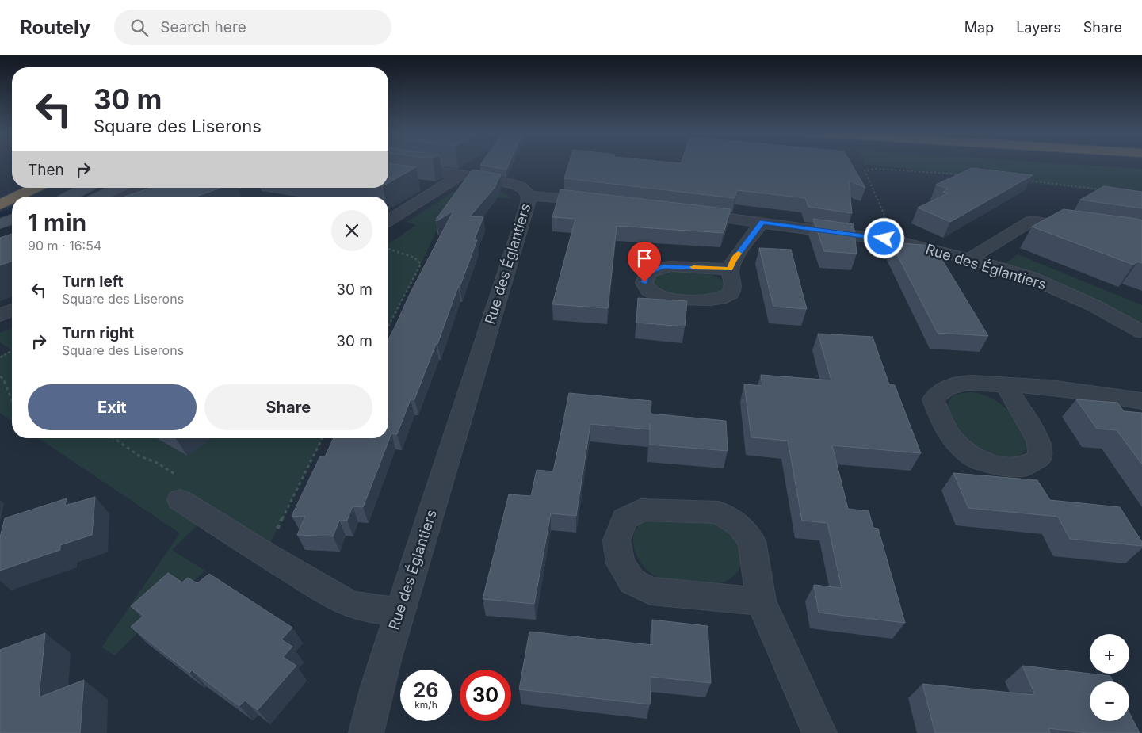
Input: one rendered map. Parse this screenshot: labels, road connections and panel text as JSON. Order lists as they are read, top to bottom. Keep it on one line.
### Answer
{"streets":{"street":["Rue des Églantiers"]},"page":{"header":"Routely","search":"Search here","nav":["Map","Layers","Share"],"turn":["30 m","Square des Liserons"],"then":"Then","heading":["1 min","90 m · 16:54"],"list":[{"name":"Turn left","note":"Square des Liserons","value":"30 m"},{"name":"Turn right","note":"Square des Liserons","value":"30 m"}],"buttons":["Exit","Share"],"map_buttons":["+","−"],"speed":"26 km/h","limit":"30"}}
